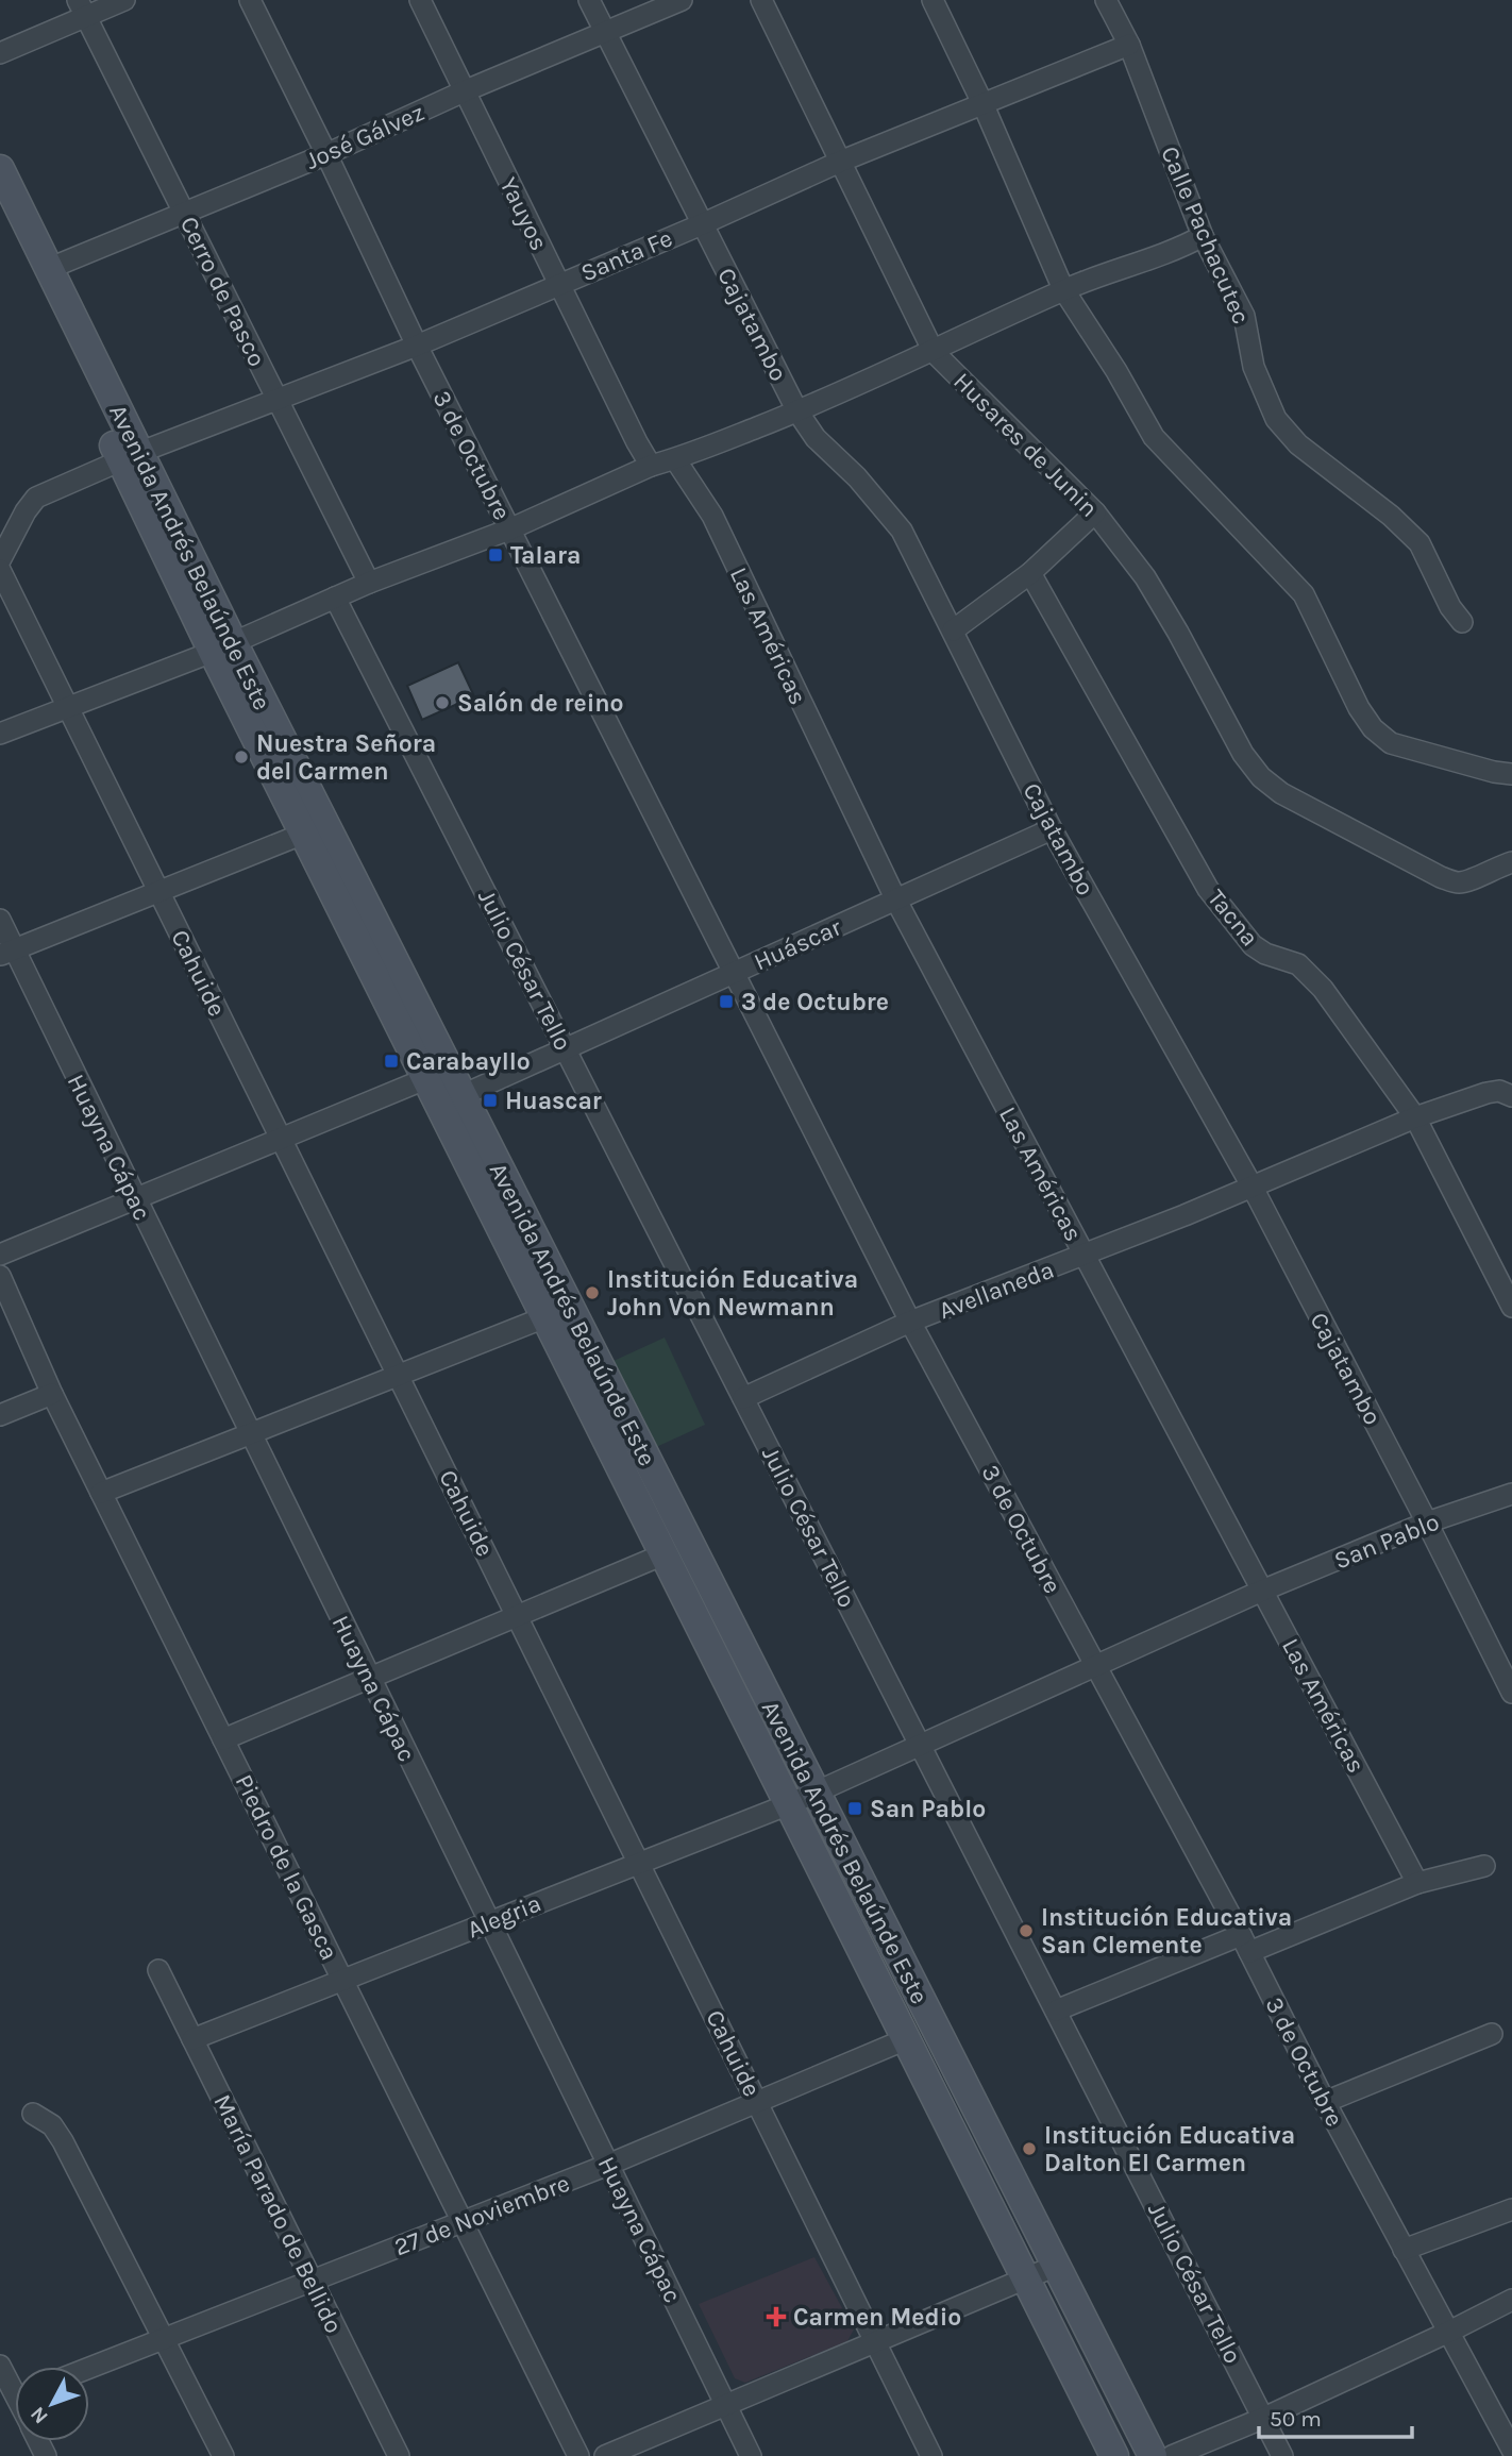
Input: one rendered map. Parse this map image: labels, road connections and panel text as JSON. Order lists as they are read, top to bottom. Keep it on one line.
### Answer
{"streets":{"street":["José Gálvez","Yauyos","Calle Pachacutec","Santa Fe","Cerro de Pasco","Cajatambo","Husares de Junin","3 de Octubre","Avenida Andrés Belaúnde Este","Las Américas","Tacna","Huáscar","Julio César Tello","Cahuide","Huayna Cápac","Avellaneda","San Pablo","Piedro de la Gasca","Alegria","María Parado de Bellido","27 de Noviembre"]},"crossings":[["José Gálvez","Yauyos"],["José Gálvez","Cerro de Pasco"],["José Gálvez","Cajatambo"],["José Gálvez","3 de Octubre"],["José Gálvez","Avenida Andrés Belaúnde Este"],["Yauyos","Santa Fe"],["Calle Pachacutec","Santa Fe"],["Santa Fe","Cerro de Pasco"],["Santa Fe","Cajatambo"],["Santa Fe","Husares de Junin"],["Santa Fe","3 de Octubre"],["Santa Fe","Avenida Andrés Belaúnde Este"],["Cajatambo","Huáscar"],["Cajatambo","Avellaneda"],["Cajatambo","San Pablo"],["3 de Octubre","Huáscar"],["3 de Octubre","Avellaneda"],["3 de Octubre","San Pablo"],["Avenida Andrés Belaúnde Este","Huáscar"],["Avenida Andrés Belaúnde Este","San Pablo"],["Avenida Andrés Belaúnde Este","Alegria"],["Avenida Andrés Belaúnde Este","27 de Noviembre"],["Las Américas","Huáscar"],["Las Américas","Avellaneda"],["Las Américas","San Pablo"],["Tacna","Avellaneda"],["Huáscar","Julio César Tello"],["Julio César Tello","Avellaneda"],["Julio César Tello","San Pablo"],["Cahuide","Alegria"],["Cahuide","27 de Noviembre"],["Huayna Cápac","Alegria"],["Huayna Cápac","27 de Noviembre"],["San Pablo","Alegria"],["Piedro de la Gasca","Alegria"],["Piedro de la Gasca","27 de Noviembre"],["Alegria","María Parado de Bellido"],["María Parado de Bellido","27 de Noviembre"]],"places":{"transit":["Talara","3 de Octubre","Carabayllo","Huascar","San Pablo"],"other":["Salón de reino","Nuestra Señora del Carmen","Institución Educativa John Von Newmann","Institución Educativa San Clemente","Institución Educativa Dalton El Carmen"],"health":["Carmen Medio"]},"scale_bar":"50 m","north":"bottom left"}
